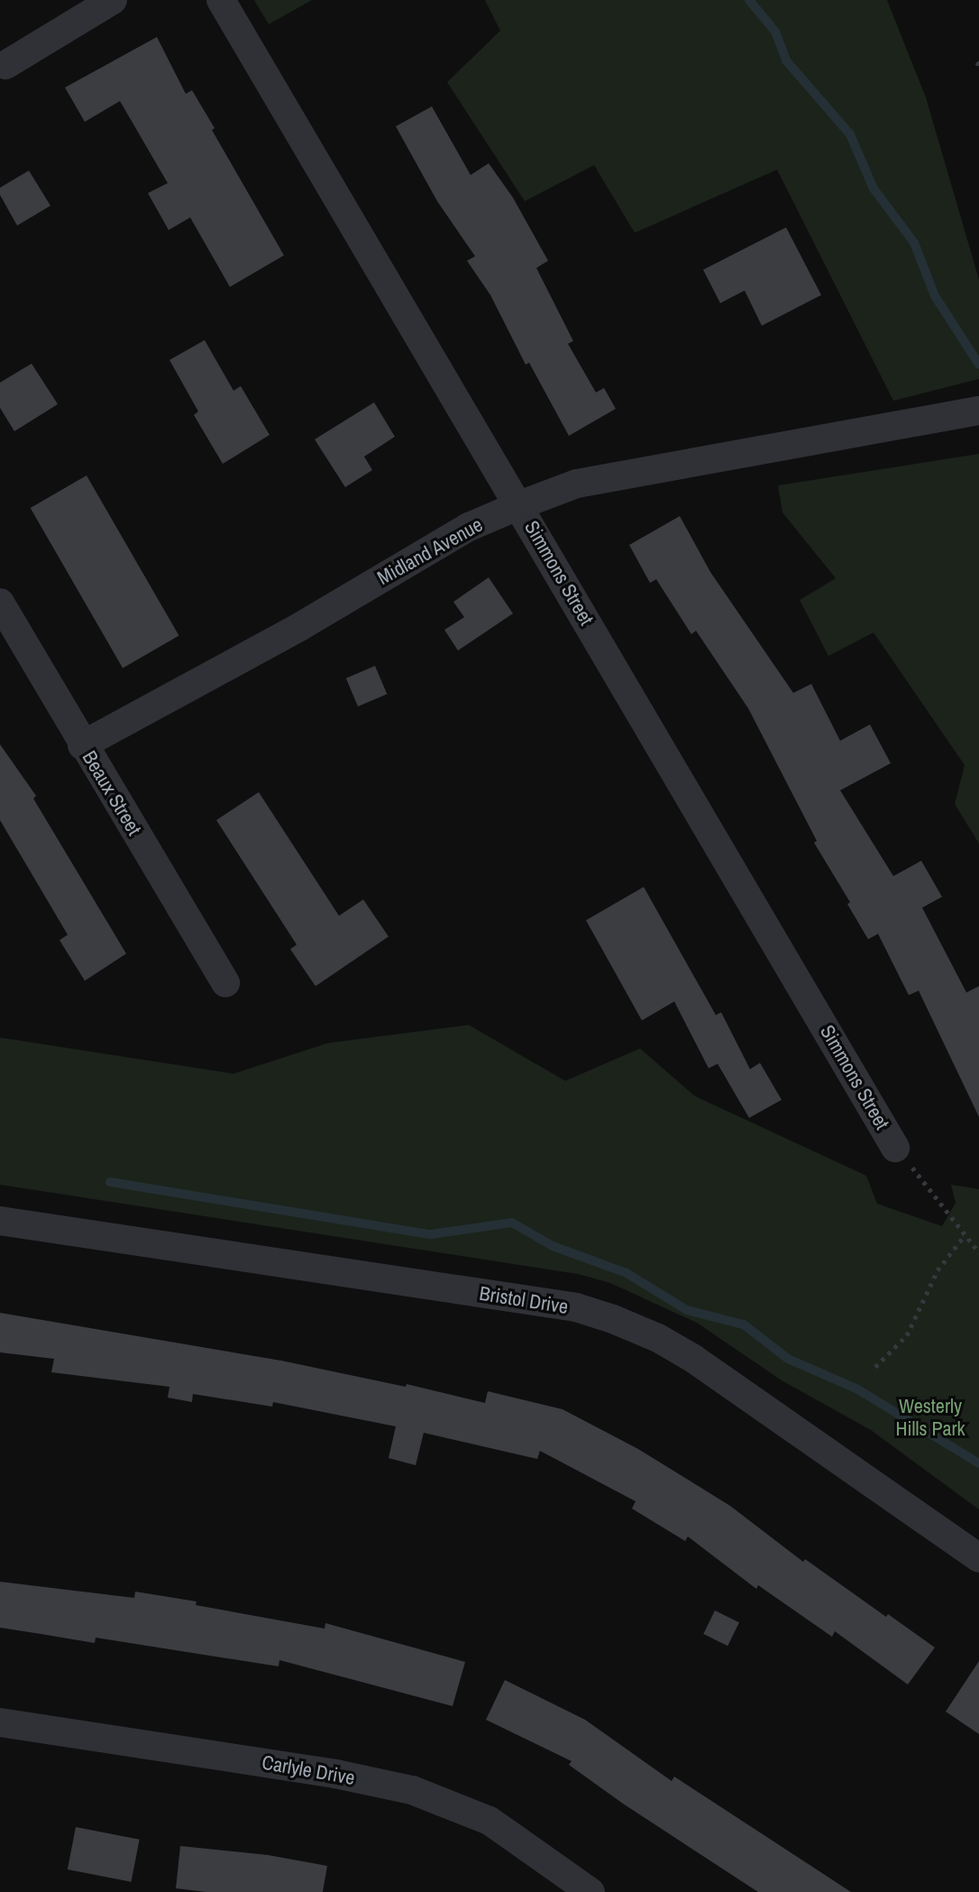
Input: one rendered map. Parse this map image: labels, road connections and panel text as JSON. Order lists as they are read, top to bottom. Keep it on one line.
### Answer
{"streets":{"street":["Midland Avenue","Simmons Street","Beaux Street","Bristol Drive","Carlyle Drive"]},"crossings":[["Midland Avenue","Simmons Street"],["Midland Avenue","Beaux Street"]],"parks":["Westerly Hills Park"]}
